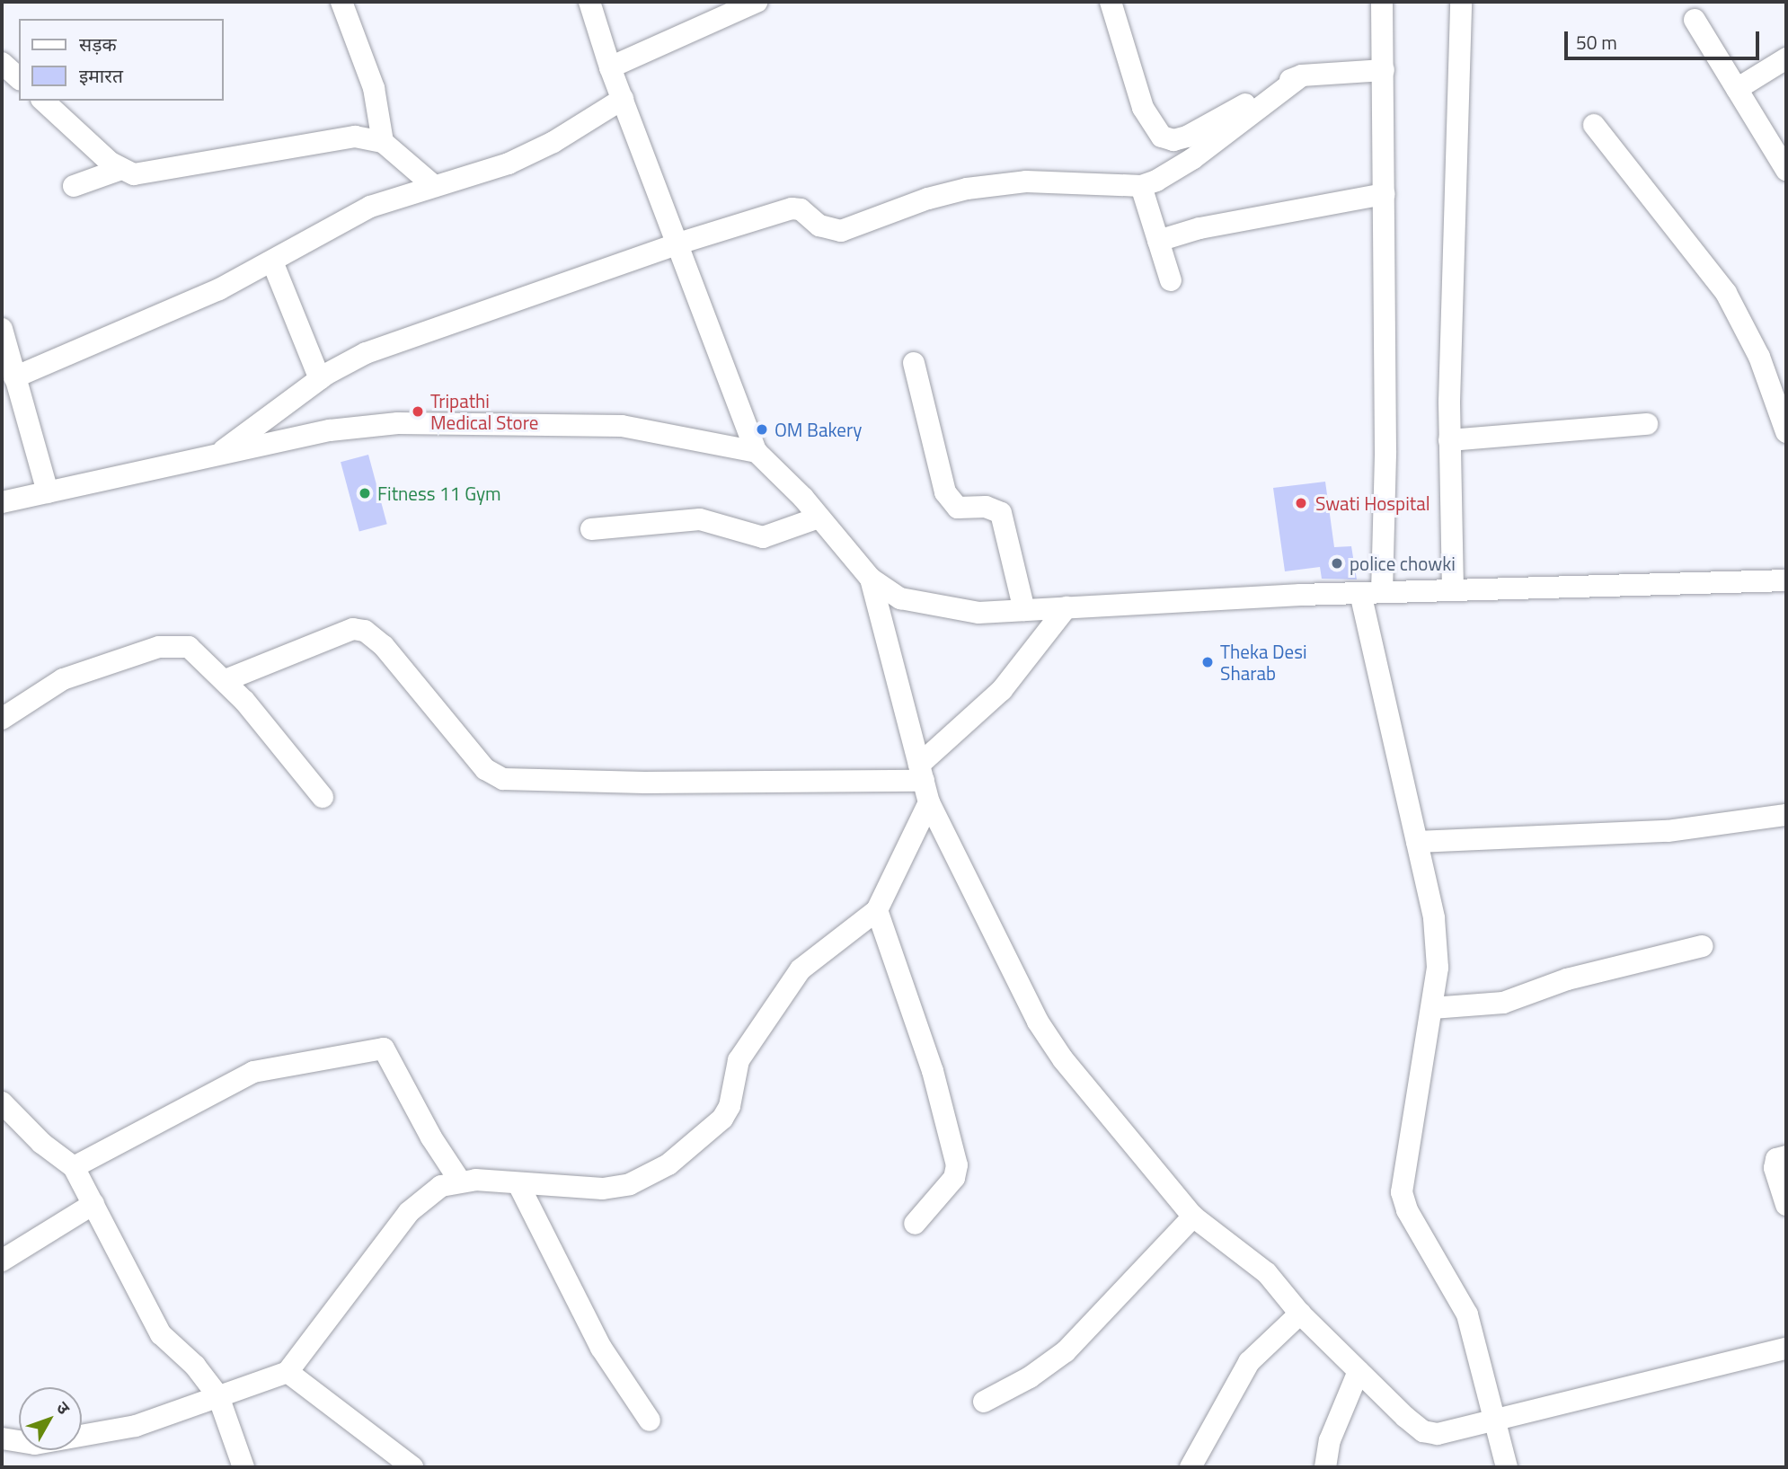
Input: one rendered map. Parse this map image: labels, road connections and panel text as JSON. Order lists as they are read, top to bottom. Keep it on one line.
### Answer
{"places":["Tripathi Medical Store","OM Bakery","Fitness 11 Gym","Swati Hospital","police chowki","Theka Desi Sharab"],"legend":["सड़क","इमारत"],"scale_bar":"50 m","north":"top right"}
